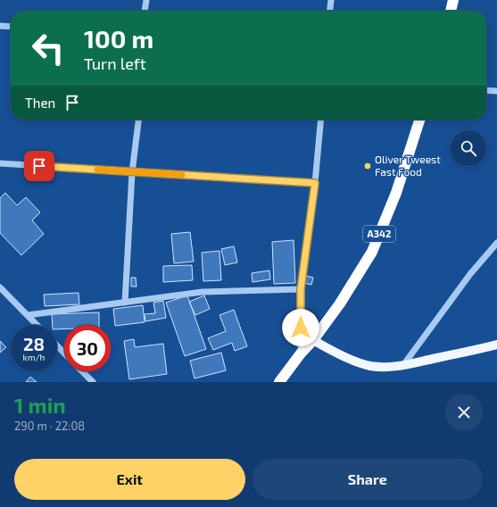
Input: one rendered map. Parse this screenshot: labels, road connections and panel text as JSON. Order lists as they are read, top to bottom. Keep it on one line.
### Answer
{"streets":{"highway":["A342"]},"places":["Oliver Tweest Fast Food"],"page":{"turn":["100 m","Turn left"],"then":"Then","speed":"28 km/h","limit":"30","heading":["1 min","290 m · 22:08"],"buttons":["Exit","Share"]}}
